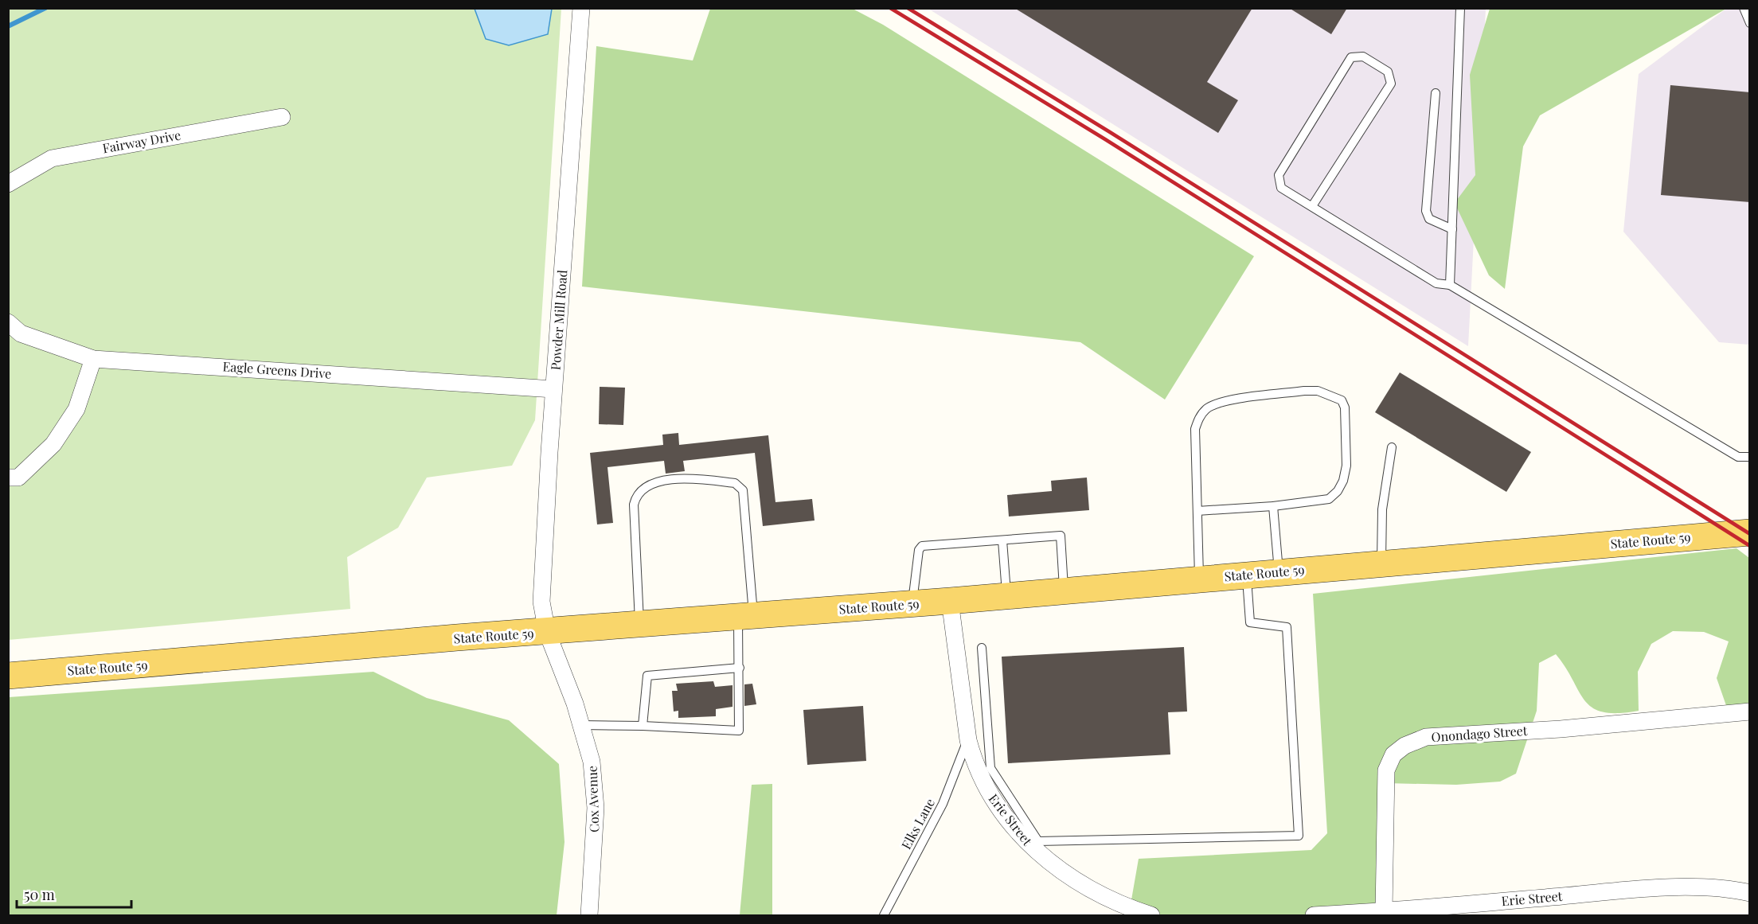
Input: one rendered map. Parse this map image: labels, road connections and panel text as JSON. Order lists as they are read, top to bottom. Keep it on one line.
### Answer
{"streets":{"main road":["State Route 59"],"street":["Fairway Drive","Powder Mill Road","Eagle Greens Drive","Onondago Street","Cox Avenue","Erie Street"],"lane":["Elks Lane"]},"crossings":[["Powder Mill Road","Eagle Greens Drive"],["Powder Mill Road","State Route 59"],["Powder Mill Road","Cox Avenue"],["State Route 59","Cox Avenue"],["State Route 59","Erie Street"],["Onondago Street","Erie Street"],["Erie Street","Elks Lane"]],"scale_bar":"50 m"}
